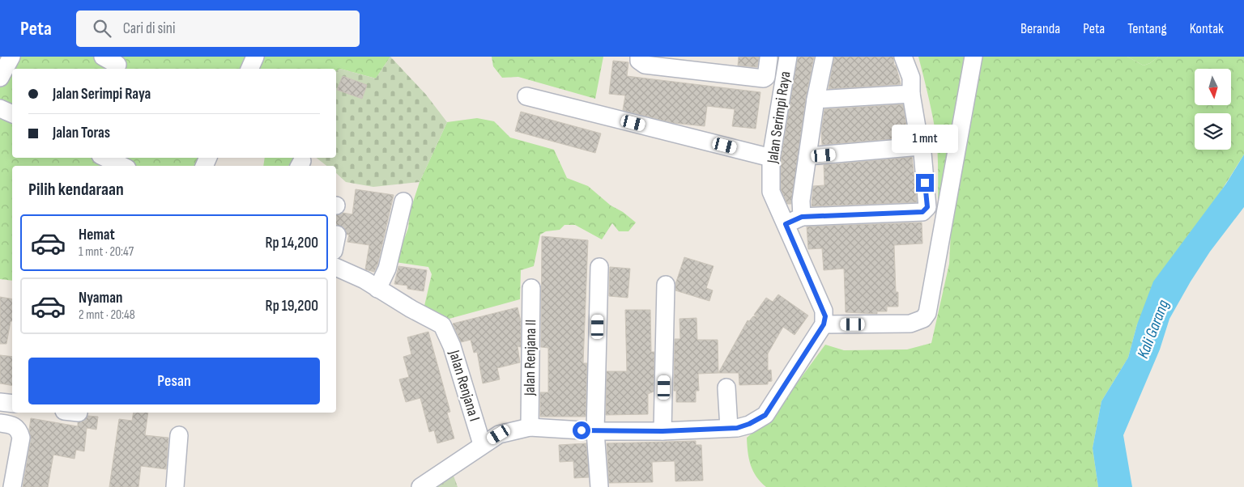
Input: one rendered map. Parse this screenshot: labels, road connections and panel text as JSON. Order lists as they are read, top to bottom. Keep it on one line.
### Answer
{"streets":{"street":["Jalan Serimpi Raya","Jalan Renjana II","Jalan Renjana I"]},"water":["Kali Garang"],"north":"bottom","page":{"header":"Peta","search":"Cari di sini","nav":["Beranda","Peta","Tentang","Kontak"],"banner":["Jalan Serimpi Raya","Jalan Toras"],"bubble":"1 mnt","heading":"Pilih kendaraan","list":[{"name":"Hemat","note":"1 mnt · 20:47","value":"Rp 14,200"},{"name":"Nyaman","note":"2 mnt · 20:48","value":"Rp 19,200"}],"buttons":"Pesan"}}
